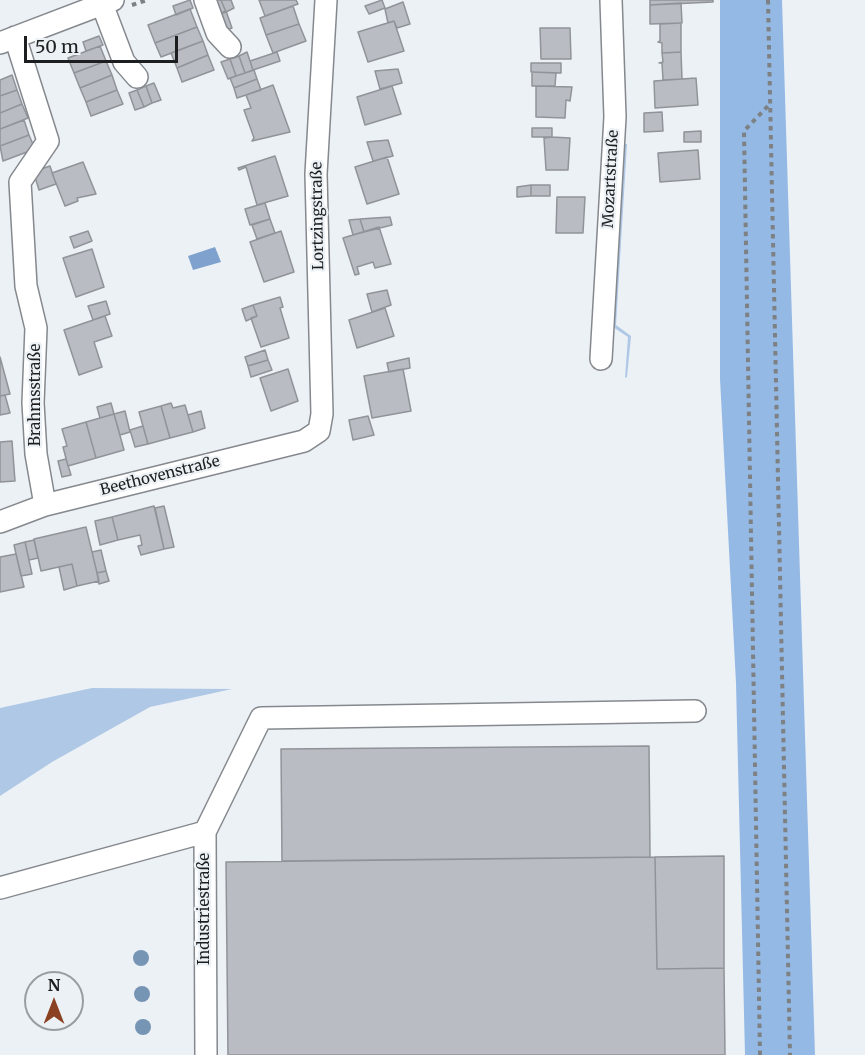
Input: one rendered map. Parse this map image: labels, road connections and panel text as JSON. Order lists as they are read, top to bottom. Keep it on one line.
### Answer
{"streets":{"street":["Mozartstraße","Lortzingstraße","Brahmsstraße","Beethovenstraße","Industriestraße"]},"crossings":[["Lortzingstraße","Beethovenstraße"],["Brahmsstraße","Beethovenstraße"]],"scale_bar":"50 m","north":"top"}
